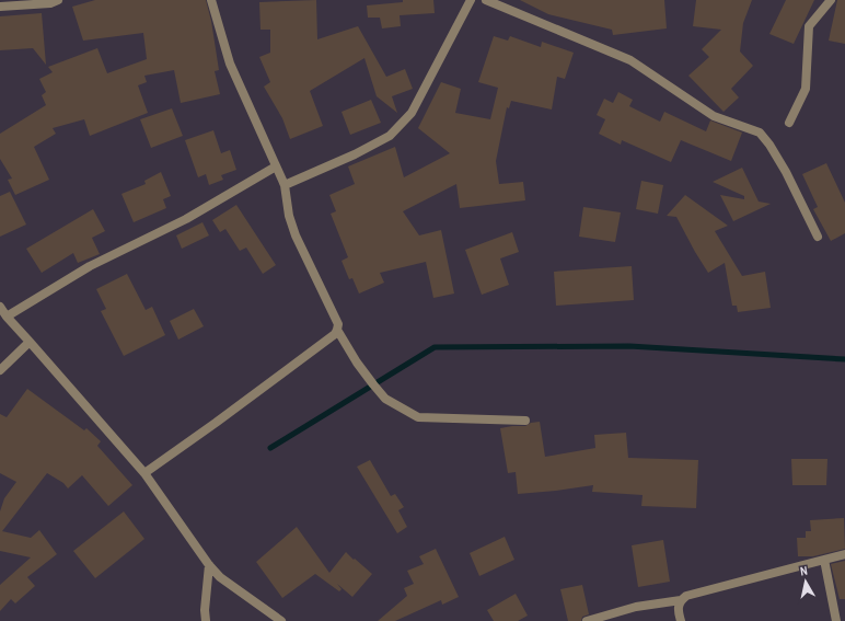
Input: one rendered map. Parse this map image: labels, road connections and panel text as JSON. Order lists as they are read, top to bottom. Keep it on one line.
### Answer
{"north":"top"}
